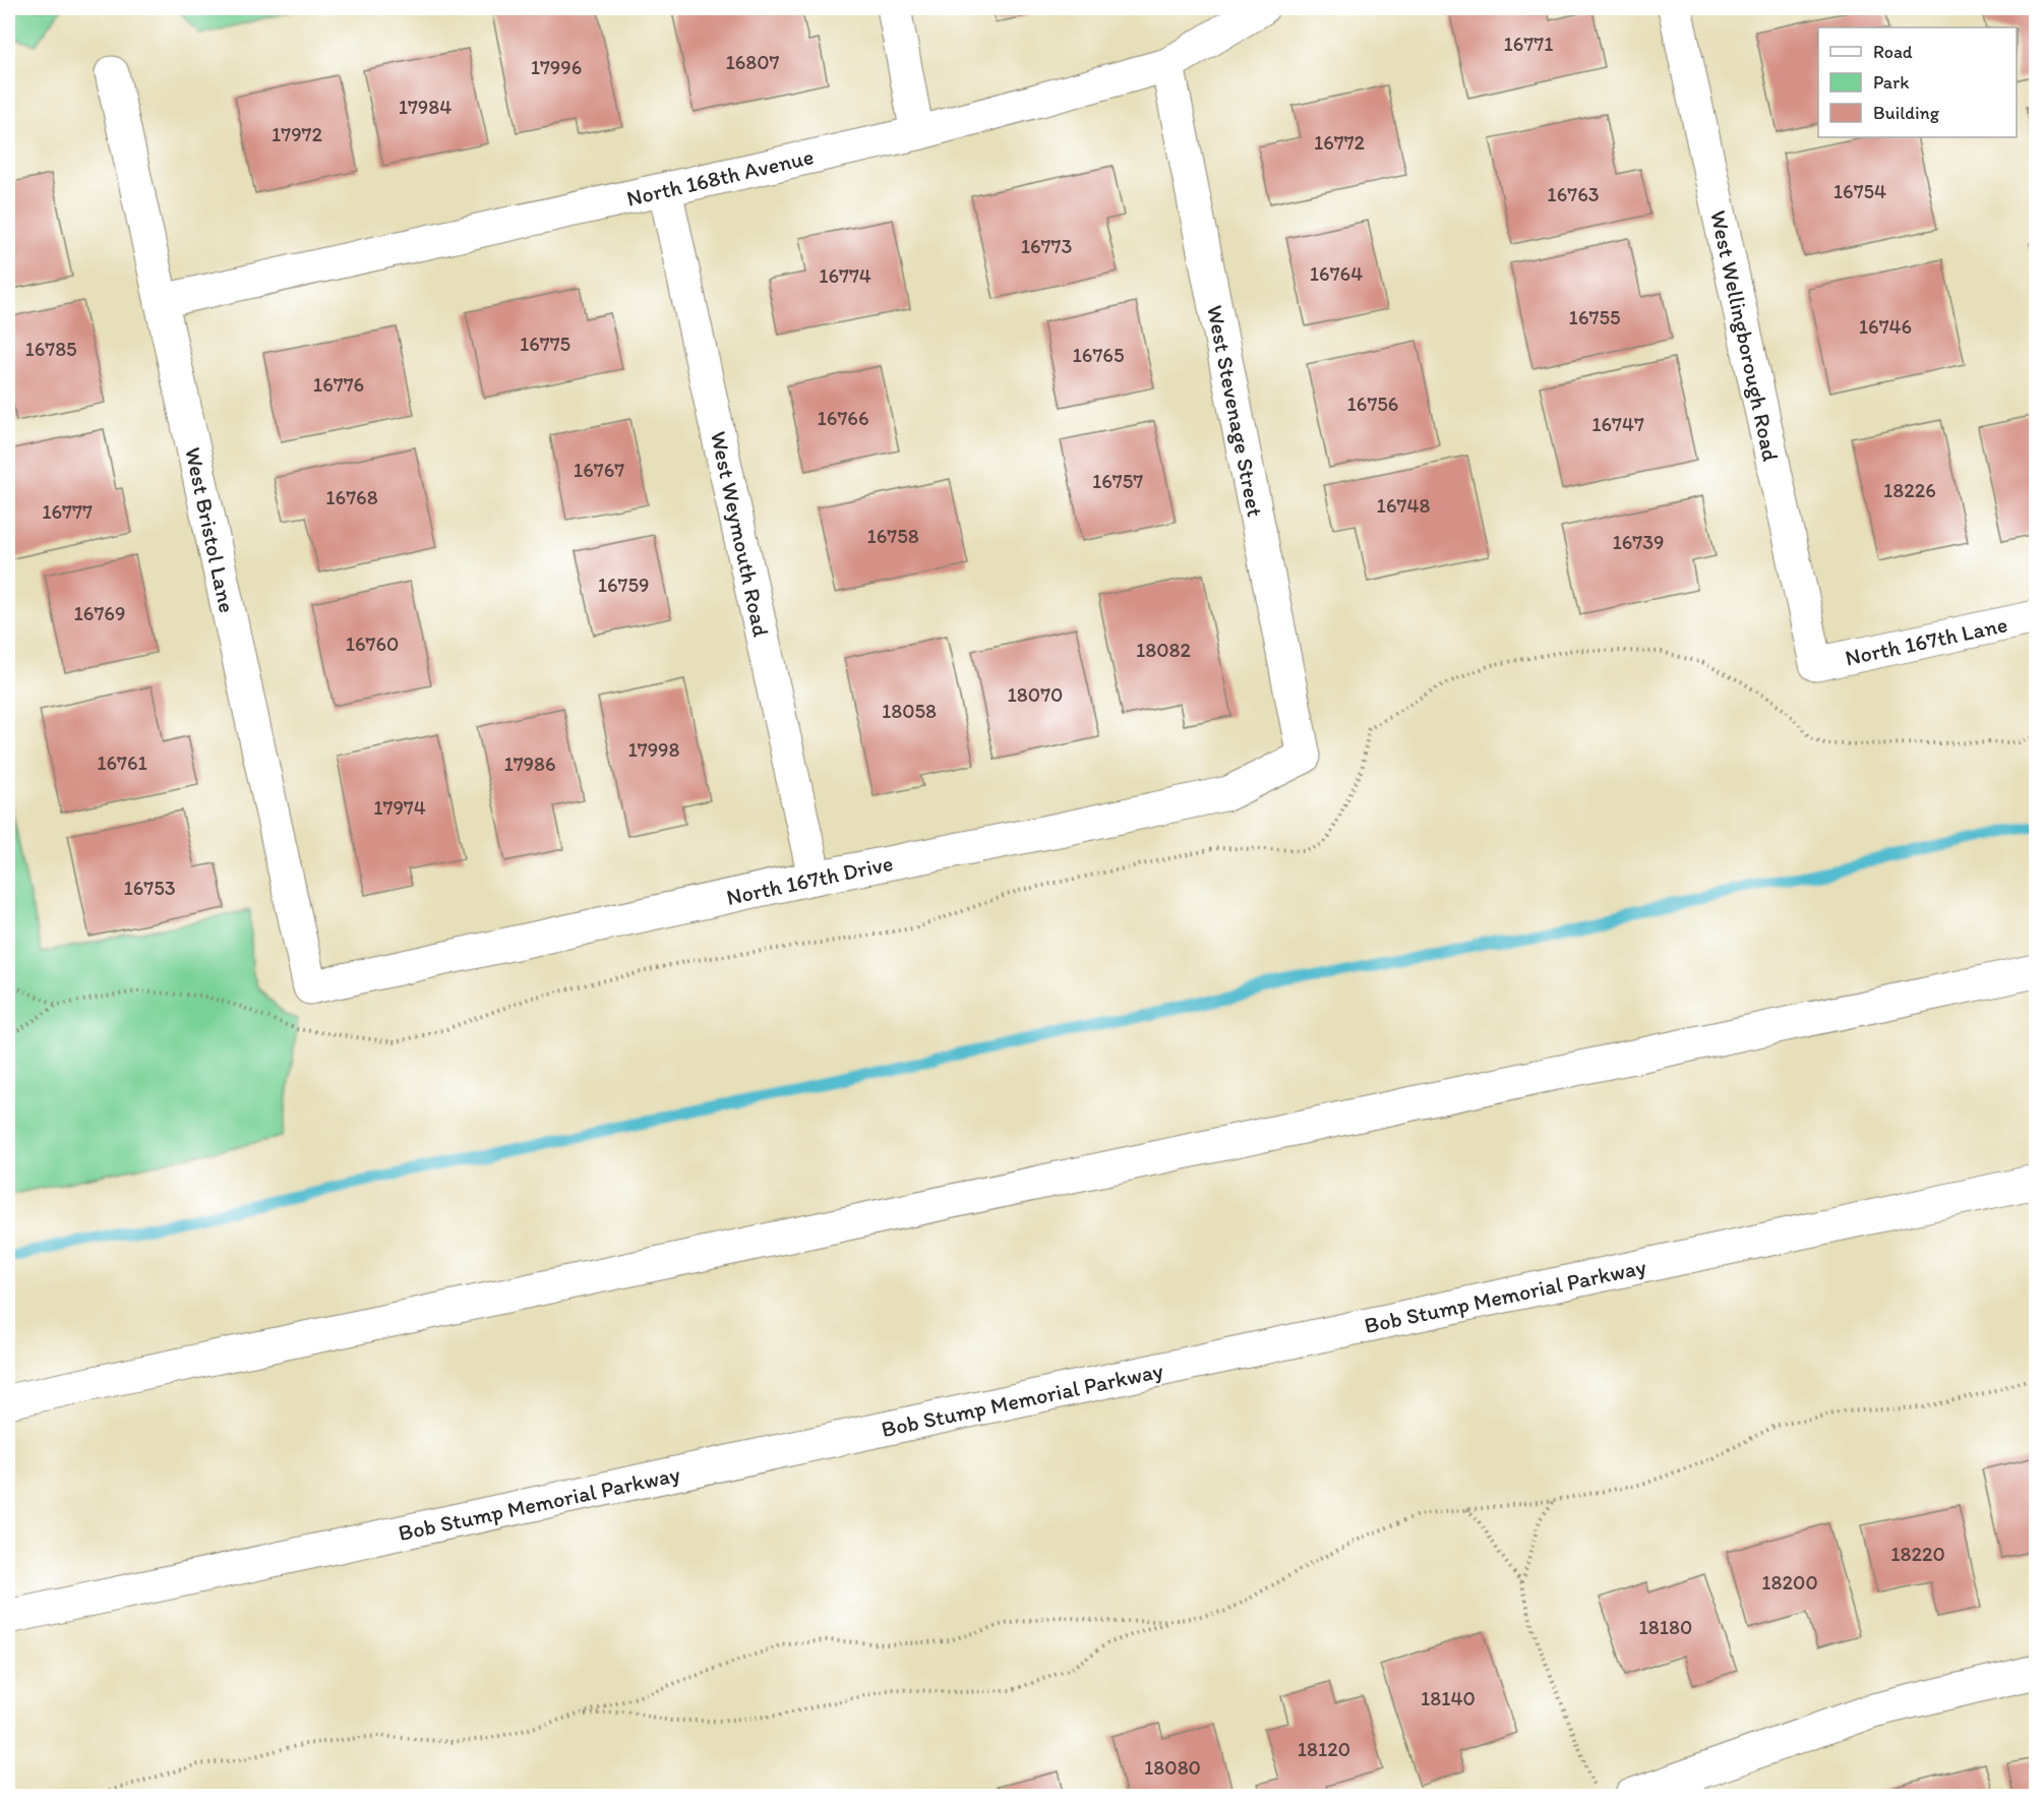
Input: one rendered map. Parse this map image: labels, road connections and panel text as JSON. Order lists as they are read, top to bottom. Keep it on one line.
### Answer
{"streets":{"main road":["North 168th Avenue","West Wellingborough Road","West Stevenage Street","West Bristol Lane","West Weymouth Road","North 167th Lane","North 167th Drive","Bob Stump Memorial Parkway"]},"crossings":[["North 168th Avenue","West Stevenage Street"],["North 168th Avenue","West Bristol Lane"],["North 168th Avenue","West Weymouth Road"],["West Wellingborough Road","North 167th Lane"],["West Stevenage Street","North 167th Drive"],["West Bristol Lane","North 167th Drive"],["West Weymouth Road","North 167th Drive"]],"house_numbers":["16771","16807","17996","17984","17972","16772","16754","16763","16773","16764","16774","16755","16746","16775","16785","16765","16776","16756","16766","16747","16767","16757","18226","16768","16748","16777","16758","16739","16759","16769","16760","18082","18070","18058","17998","16761","17986","17974","16753","18220","18200","18180","18140","18120","18080"],"legend":["Road","Park","Building"]}
